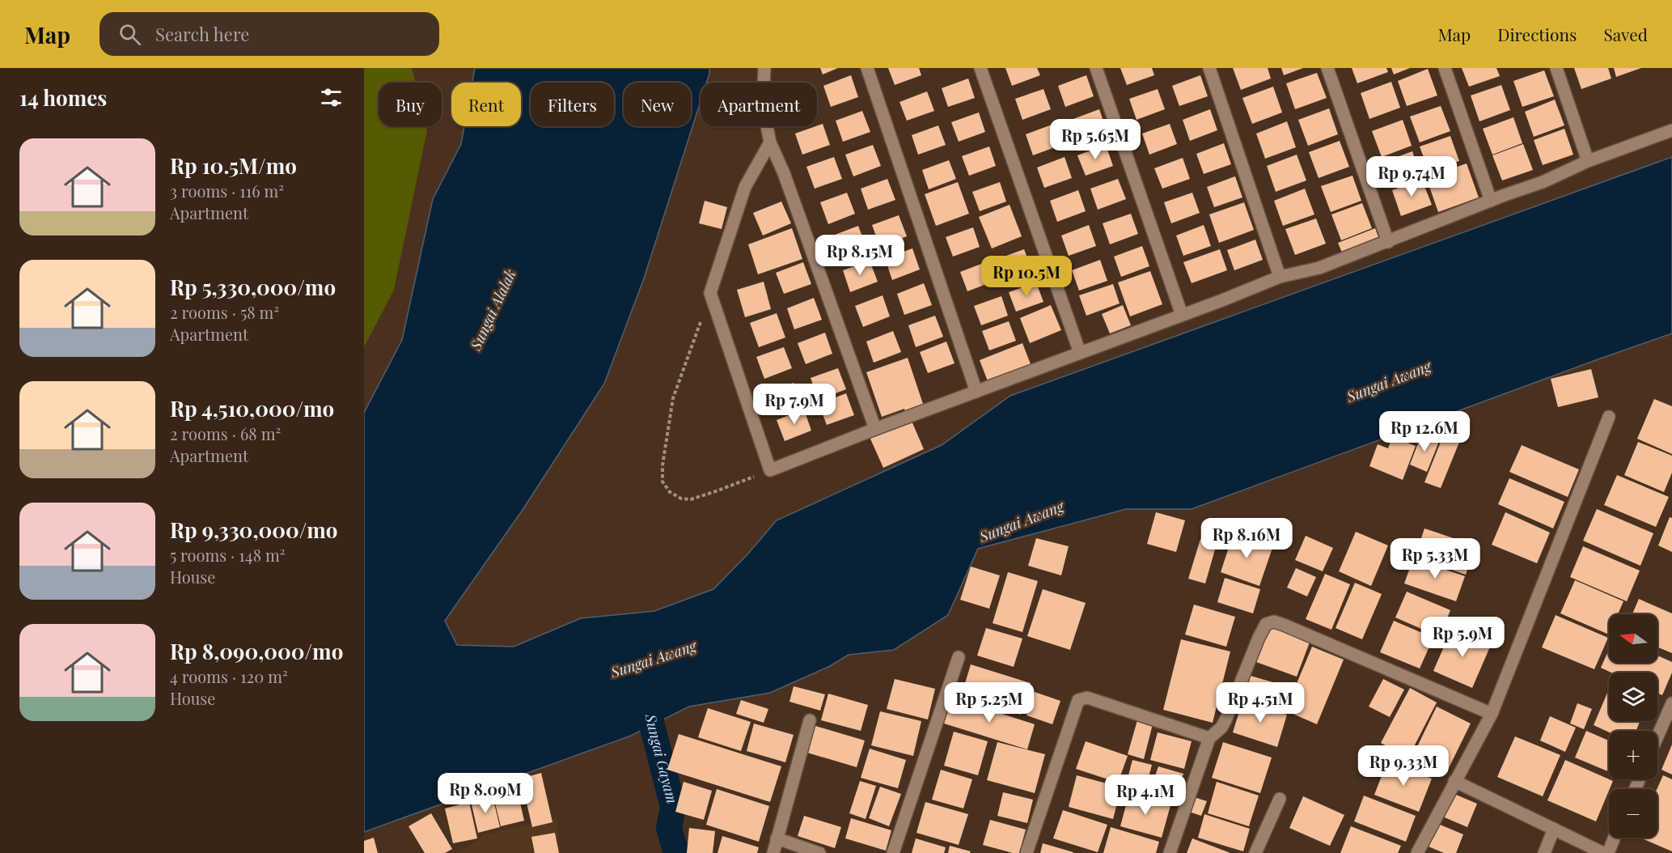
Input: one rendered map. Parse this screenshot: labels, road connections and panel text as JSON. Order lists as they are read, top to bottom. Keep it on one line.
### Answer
{"water":["Sungai Alalak","Sungai Awang","Sungai Gayam"],"north":"left","page":{"header":"Map","search":"Search here","nav":["Map","Directions","Saved"],"heading":"14 homes","chip":["Buy","Rent","Filters","New","Apartment"],"price":["Rp 5.65M","Rp 9.74M","Rp 8.15M","Rp 10.5M","Rp 7.9M","Rp 12.6M","Rp 8.16M","Rp 5.33M","Rp 5.9M","Rp 5.25M","Rp 4.51M","Rp 9.33M","Rp 8.09M","Rp 4.1M"],"list":[{"name":"Rp 10.5M/mo","note":"3 rooms · 116 m² · Apartment"},{"name":"Rp 5,330,000/mo","note":"2 rooms · 58 m² · Apartment"},{"name":"Rp 4,510,000/mo","note":"2 rooms · 68 m² · Apartment"},{"name":"Rp 9,330,000/mo","note":"5 rooms · 148 m² · House"},{"name":"Rp 8,090,000/mo","note":"4 rooms · 120 m² · House"}],"map_buttons":["+","−"]}}
